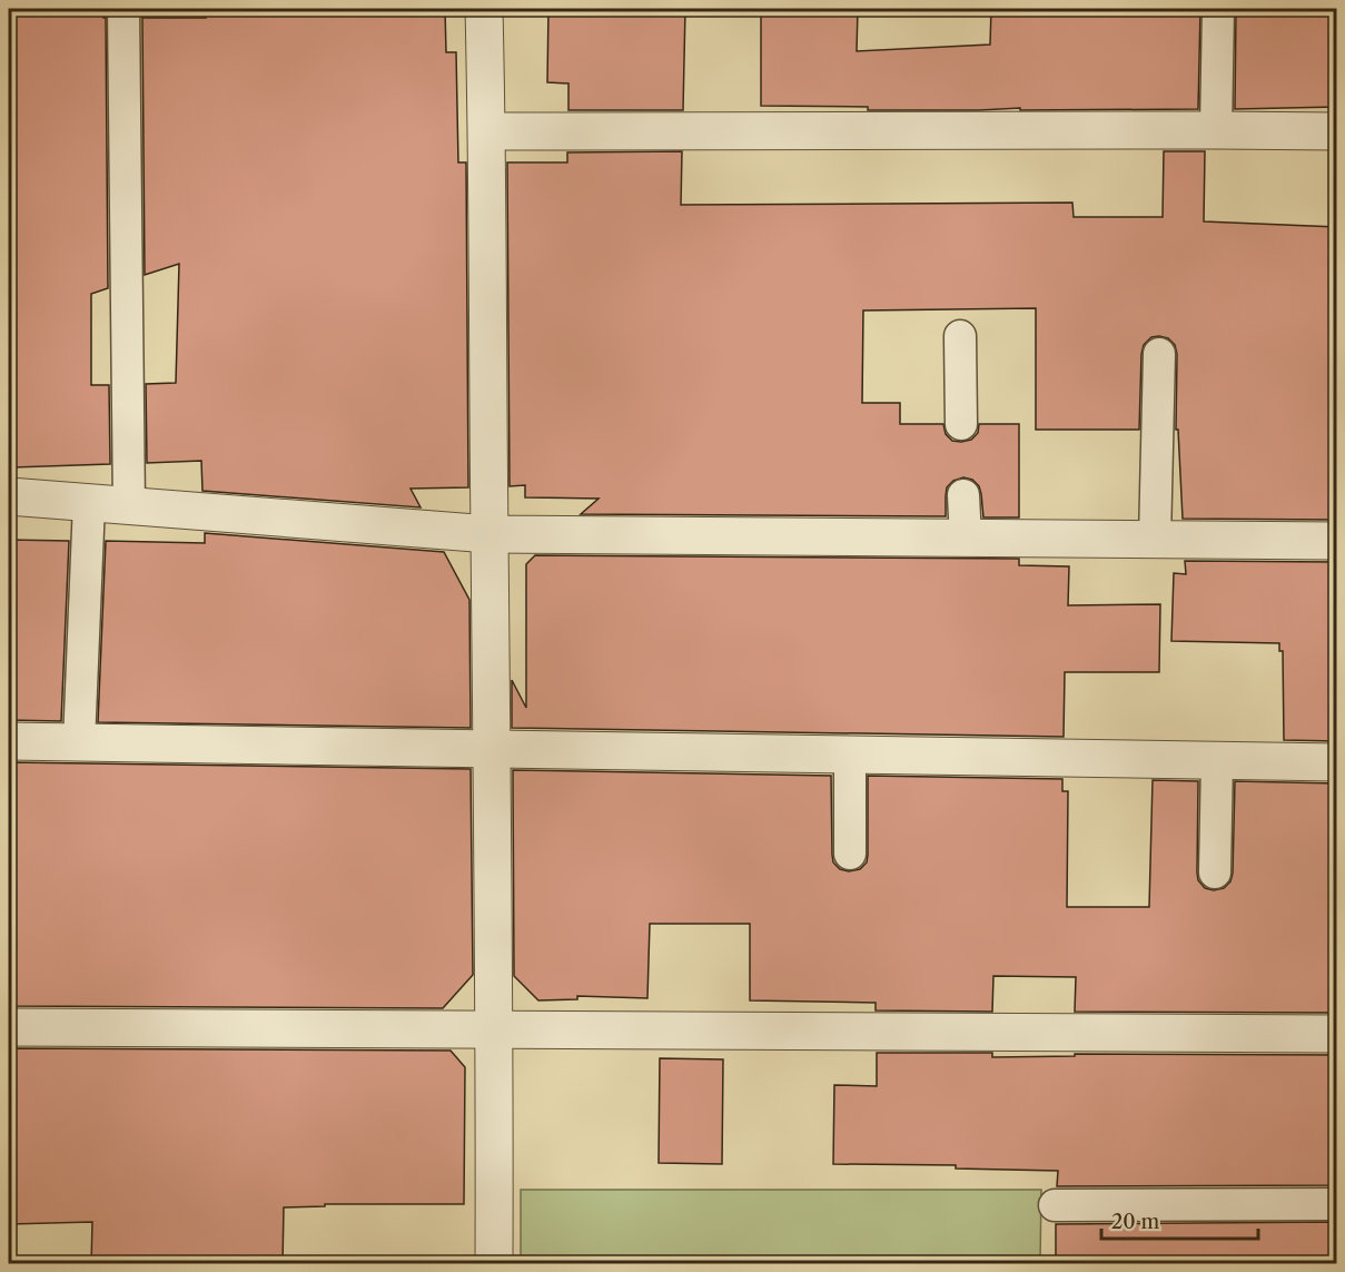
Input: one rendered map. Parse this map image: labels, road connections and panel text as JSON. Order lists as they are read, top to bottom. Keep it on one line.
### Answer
{"scale_bar":"20 m"}
